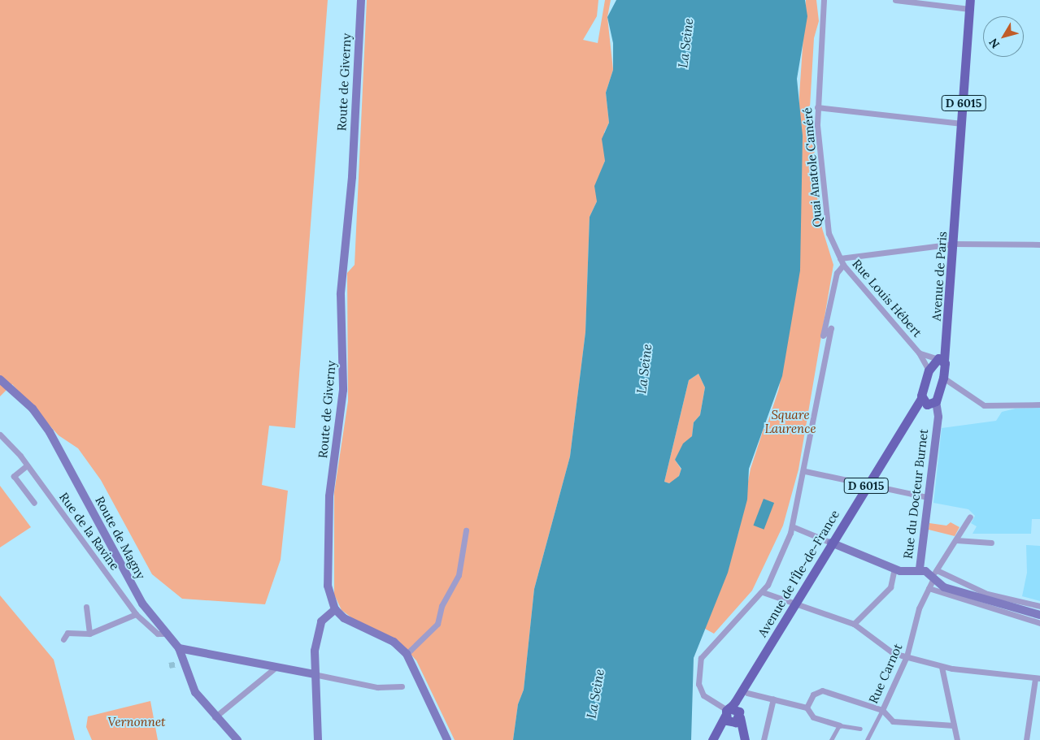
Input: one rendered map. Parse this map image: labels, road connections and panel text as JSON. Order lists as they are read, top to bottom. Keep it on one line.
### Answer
{"streets":{"main road":["Route de Giverny","D 6015","Avenue de Paris","Rue du Docteur Burnet","Route de Magny","Avenue de l'Île-de-France"],"street":["Quai Anatole Caméré","Rue Louis Hébert","Rue de la Ravine","Rue Carnot"]},"crossings":[["D 6015","Avenue de l'Île-de-France"],["Quai Anatole Caméré","Rue Louis Hébert"],["Avenue de Paris","Rue Louis Hébert"],["Avenue de Paris","Avenue de l'Île-de-France"],["Rue Louis Hébert","Avenue de l'Île-de-France"],["Rue du Docteur Burnet","Avenue de l'Île-de-France"],["Rue de la Ravine","Route de Magny"]],"water":["La Seine"],"parks":["Square Laurence","Vernonnet"],"north":"bottom left"}
